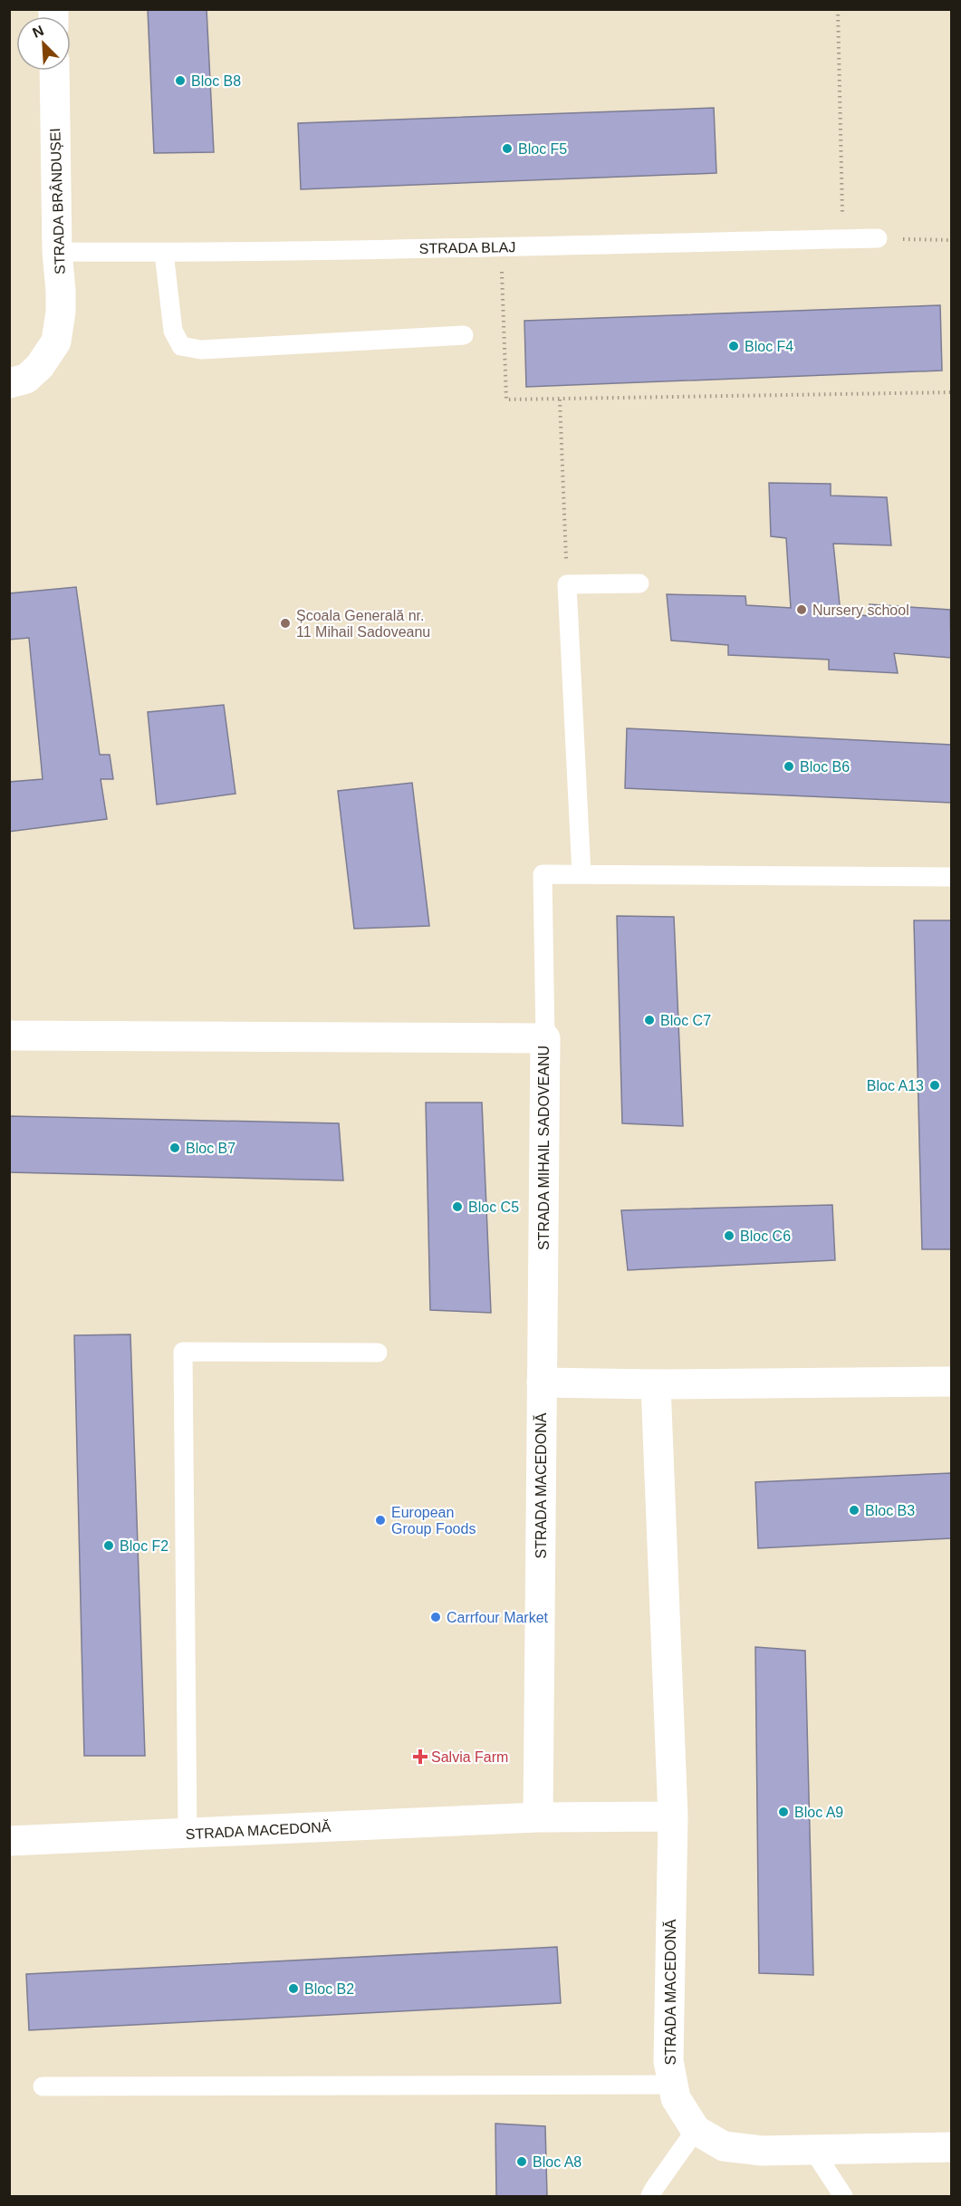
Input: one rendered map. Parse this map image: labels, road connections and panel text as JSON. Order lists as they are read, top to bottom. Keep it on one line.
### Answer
{"streets":{"street":["STRADA BRÂNDUȘEI","STRADA MIHAIL SADOVEANU","STRADA MACEDONĂ"],"lane":["STRADA BLAJ"]},"crossings":[["STRADA BRÂNDUȘEI","STRADA BLAJ"],["STRADA MIHAIL SADOVEANU","STRADA MACEDONĂ"]],"places":{"other":["Bloc B8","Bloc F5","Bloc F4","Nursery school","Școala Generală nr. 11 Mihail Sadoveanu","Bloc B6","Bloc C7","Bloc A13","Bloc B7","Bloc C5","Bloc C6","Bloc B3","European Group Foods","Bloc F2","Carrfour Market","Bloc A9","Bloc B2","Bloc A8"],"health":["Salvia Farm"]},"north":"top left"}
